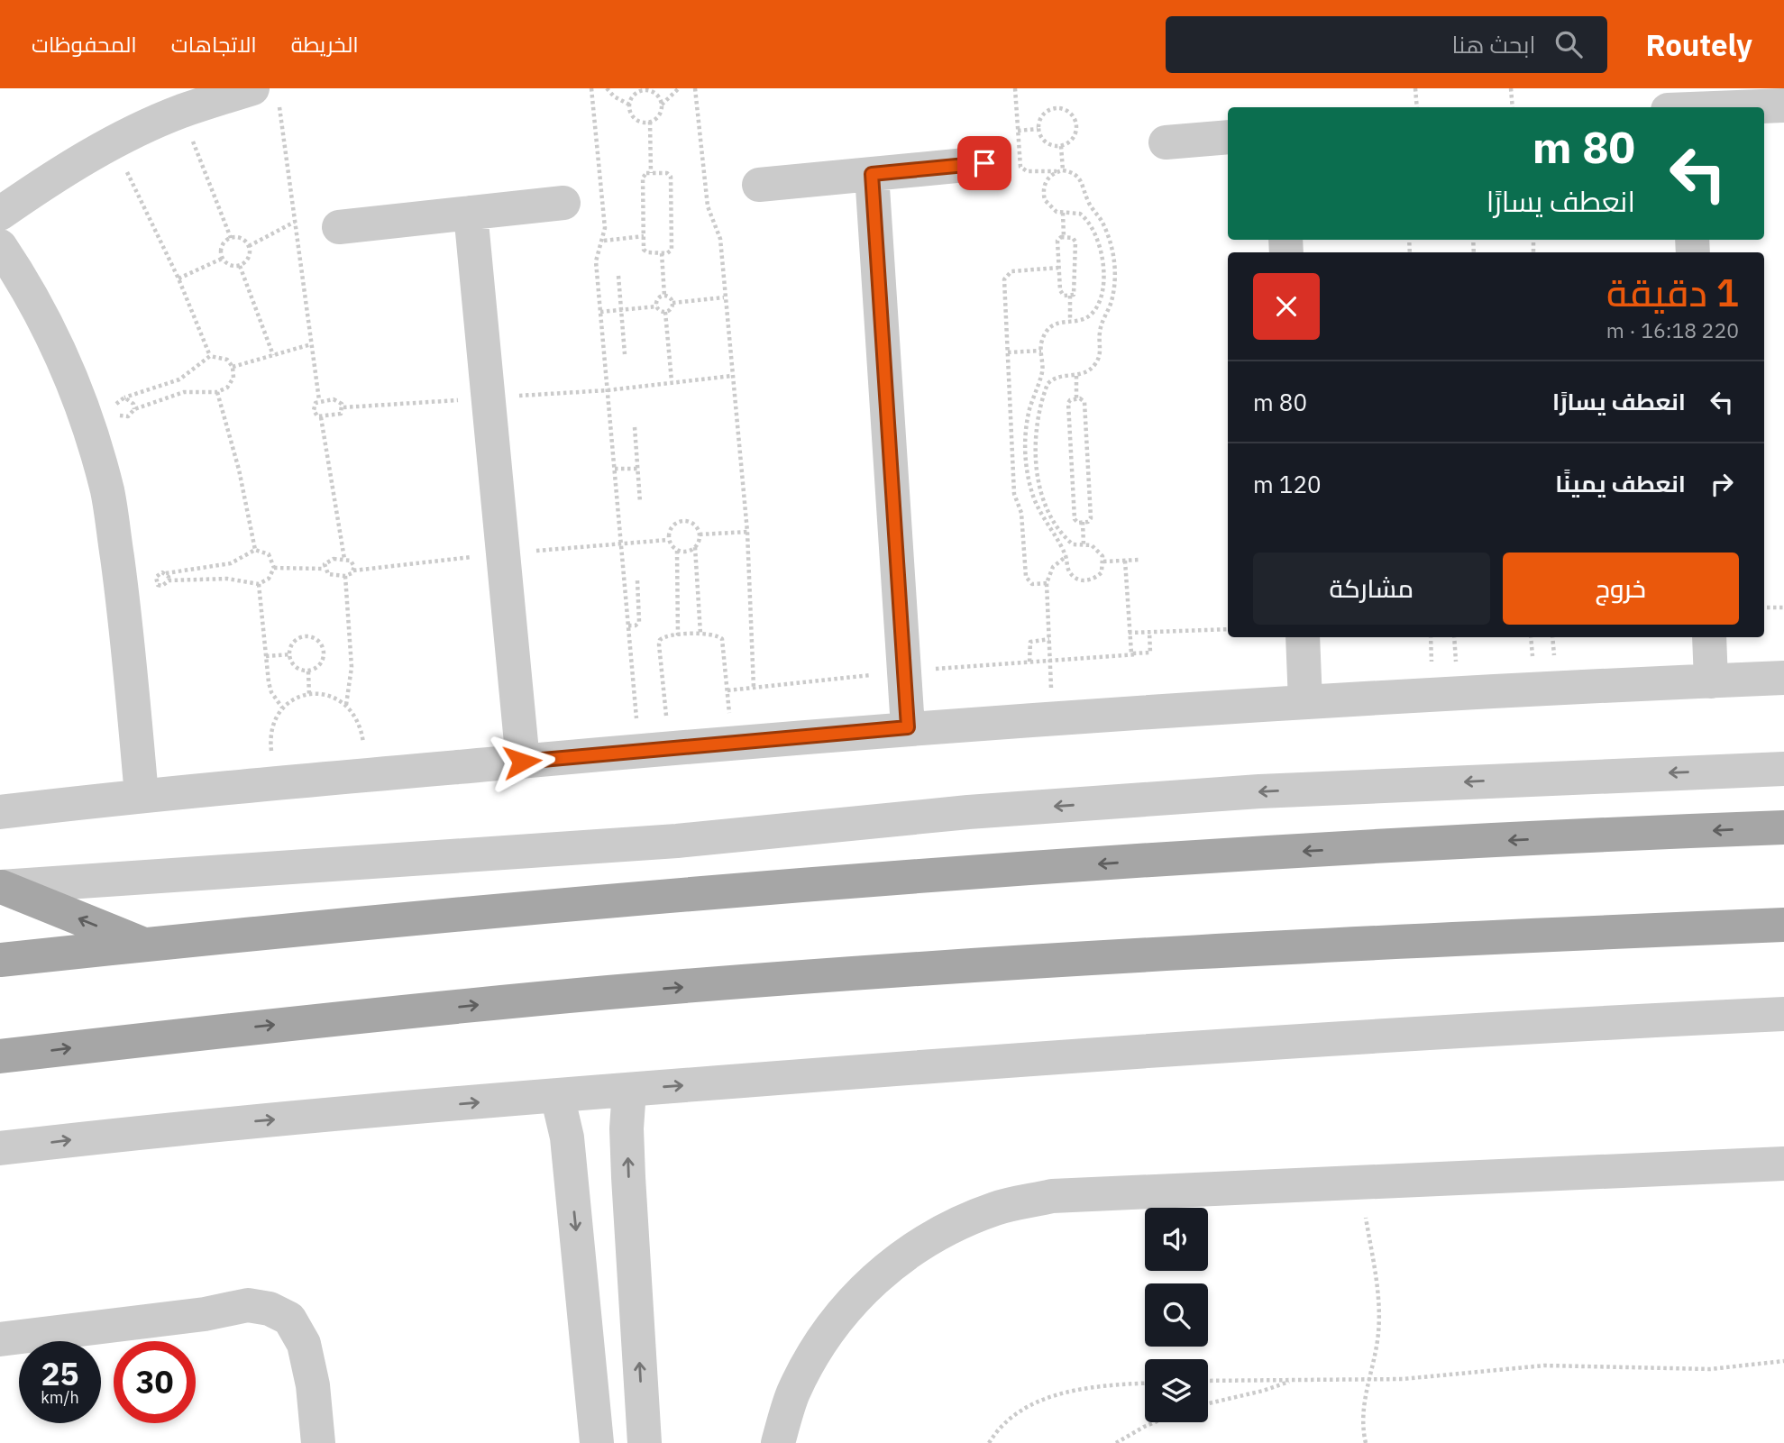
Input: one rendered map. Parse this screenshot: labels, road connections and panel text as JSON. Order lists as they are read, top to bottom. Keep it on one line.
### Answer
{"page":{"header":"Routely","search":"ابحث هنا","nav":["الخريطة","الاتجاهات","المحفوظات"],"turn":["80 m","انعطف يسارًا"],"heading":["1 دقيقة","220 m · 16:18"],"list":[{"name":"انعطف يسارًا","value":"80 m"},{"name":"انعطف يمينًا","value":"120 m"}],"buttons":["خروج","مشاركة"],"speed":"25 km/h","limit":"30"}}
